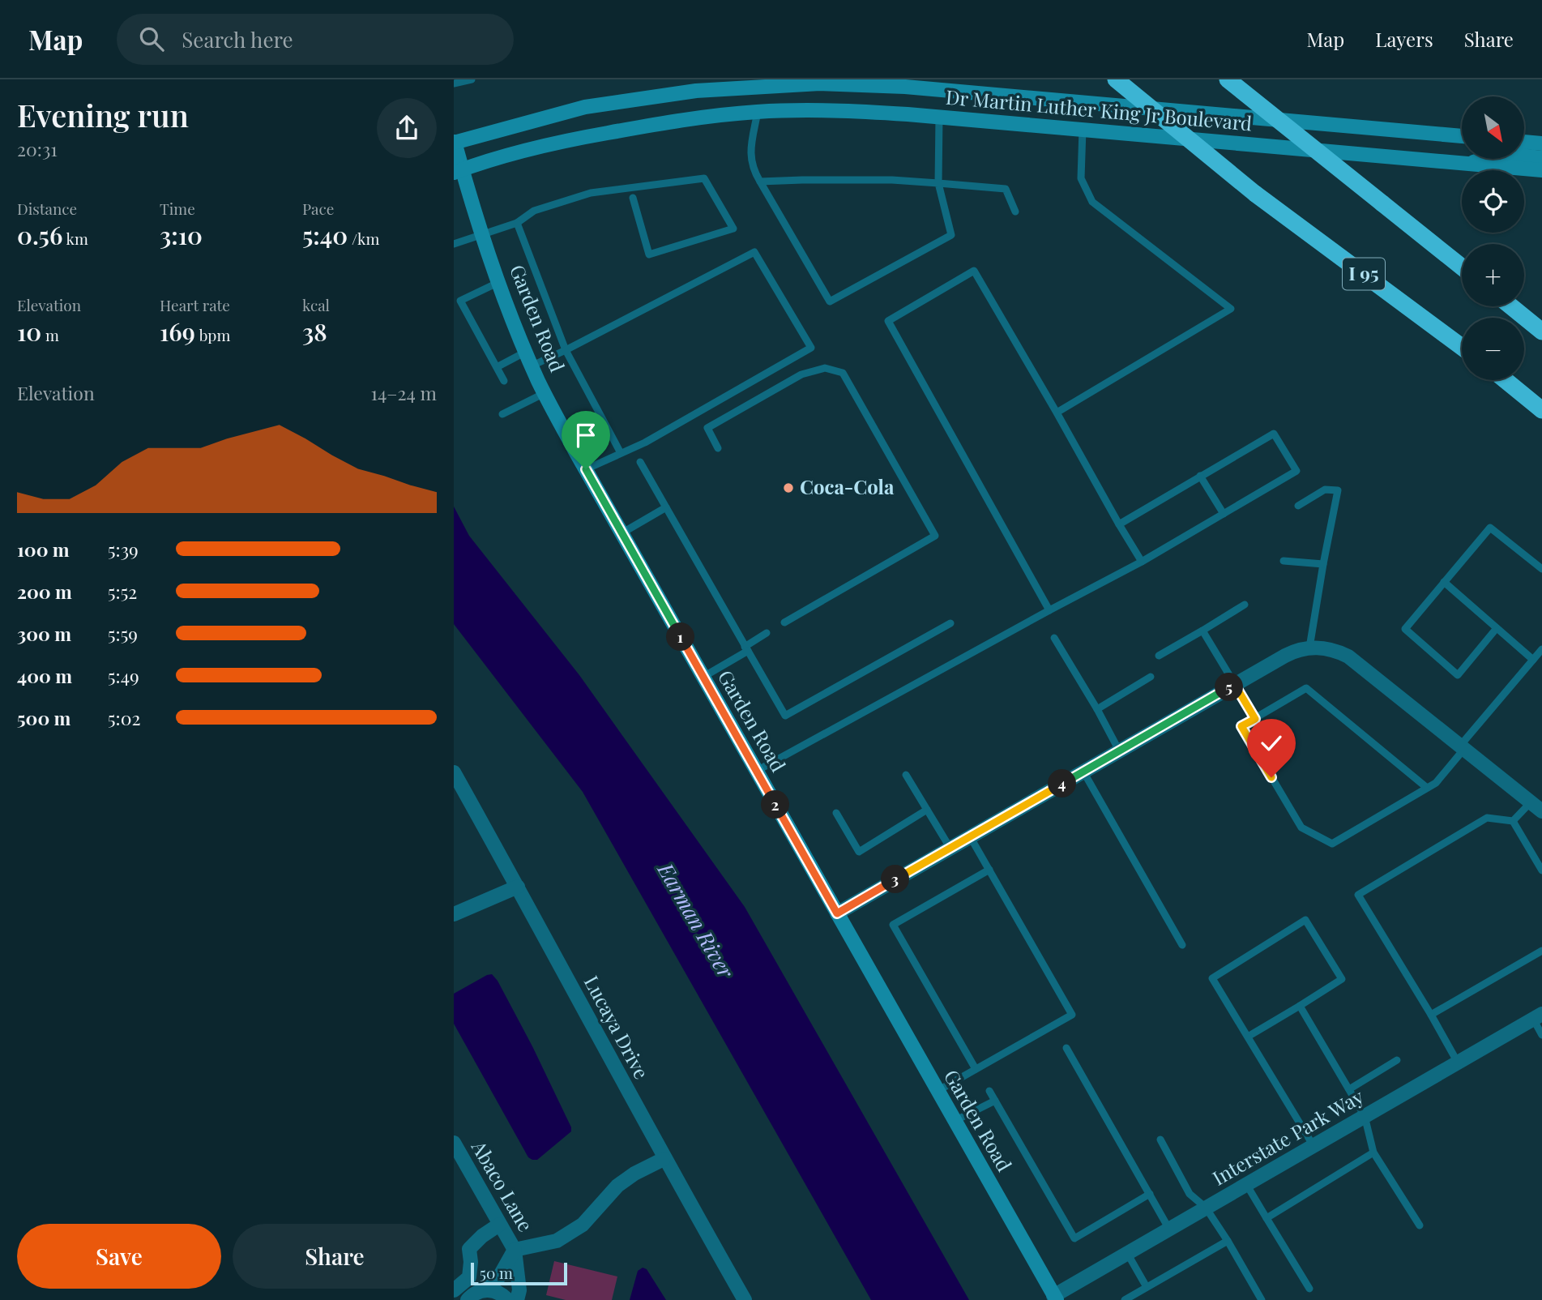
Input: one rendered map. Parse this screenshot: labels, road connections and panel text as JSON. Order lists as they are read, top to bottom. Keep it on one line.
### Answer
{"streets":{"highway":["I 95"],"main road":["Dr Martin Luther King Jr Boulevard","Garden Road"],"street":["Lucaya Drive","Interstate Park Way","Abaco Lane"]},"crossings":[["Dr Martin Luther King Jr Boulevard","Garden Road"],["Garden Road","Interstate Park Way"]],"water":["Earman River"],"places":["Coca-Cola"],"scale_bar":"50 m","north":"bottom right","page":{"header":"Map","search":"Search here","nav":["Map","Layers","Share"],"heading":["Evening run","20:31"],"map_buttons":["+","−"],"stats":[["Distance","0.56 km"],["Time","3:10"],["Pace","5:40 /km"],["Elevation","10 m"],["Heart rate","169 bpm"],["kcal","38"]],"chart":["Elevation","14–24 m"],"list":[{"name":"100 m","note":"5:39"},{"name":"200 m","note":"5:52"},{"name":"300 m","note":"5:59"},{"name":"400 m","note":"5:49"},{"name":"500 m","note":"5:02"}],"pins":["1","5","4","2","3"],"buttons":["Save","Share"],"scale":"50 m"}}
